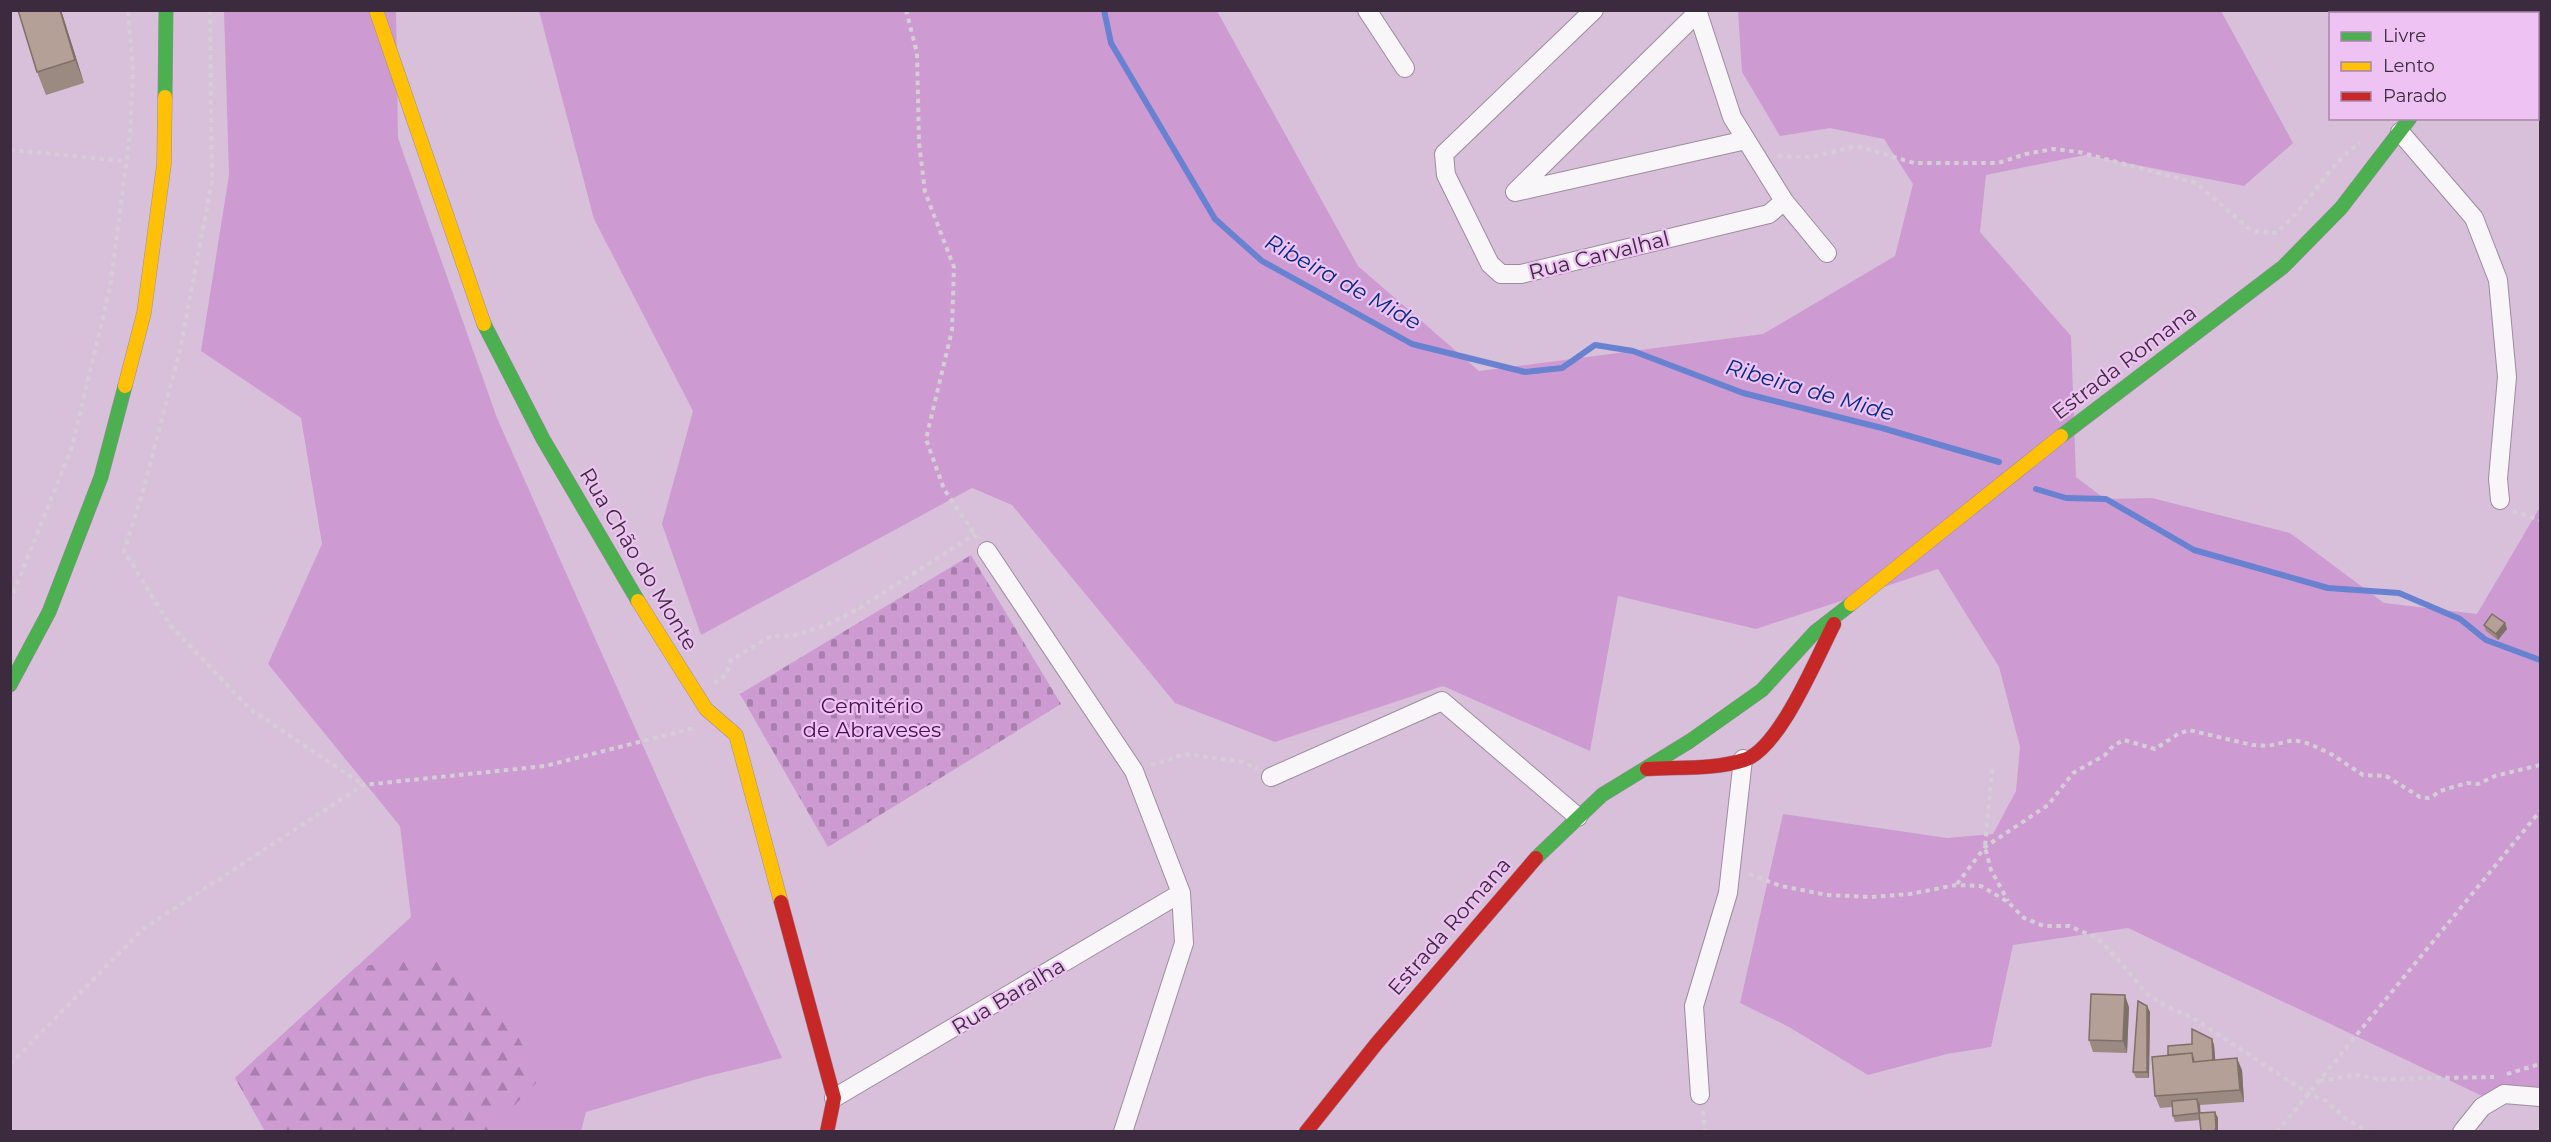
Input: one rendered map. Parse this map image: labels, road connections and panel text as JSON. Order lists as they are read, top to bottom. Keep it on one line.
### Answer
{"streets":{"main road":["Estrada Romana","Rua Chão do Monte"],"street":["Rua Carvalhal","Rua Baralha"]},"crossings":[["Rua Chão do Monte","Rua Baralha"]],"water":["Ribeira de Mide"],"parks":["Cemitério de Abraveses"],"legend":["Livre","Lento","Parado"]}
